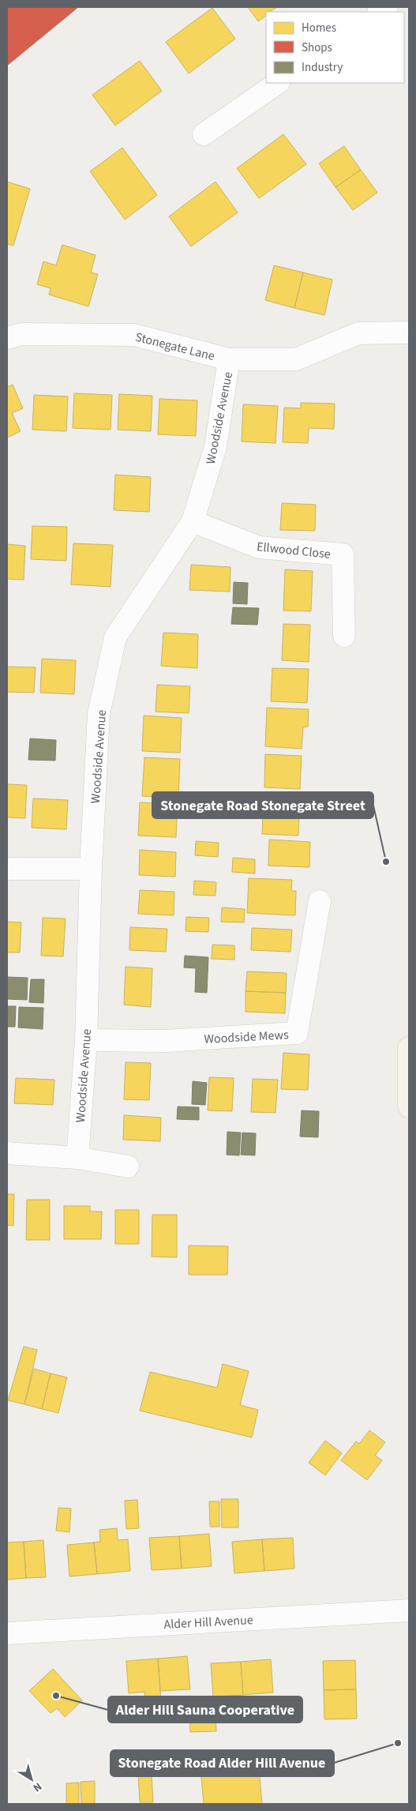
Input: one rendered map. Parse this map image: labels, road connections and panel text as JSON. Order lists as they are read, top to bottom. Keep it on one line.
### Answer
{"streets":{"street":["Stonegate Lane","Woodside Avenue","Ellwood Close","Woodside Mews","Alder Hill Avenue"]},"crossings":[["Stonegate Lane","Woodside Avenue"],["Woodside Avenue","Ellwood Close"],["Woodside Avenue","Woodside Mews"]],"places":["Stonegate Road Stonegate Street","Alder Hill Sauna Cooperative","Stonegate Road Alder Hill Avenue"],"legend":["Homes","Shops","Industry"],"north":"bottom right"}
